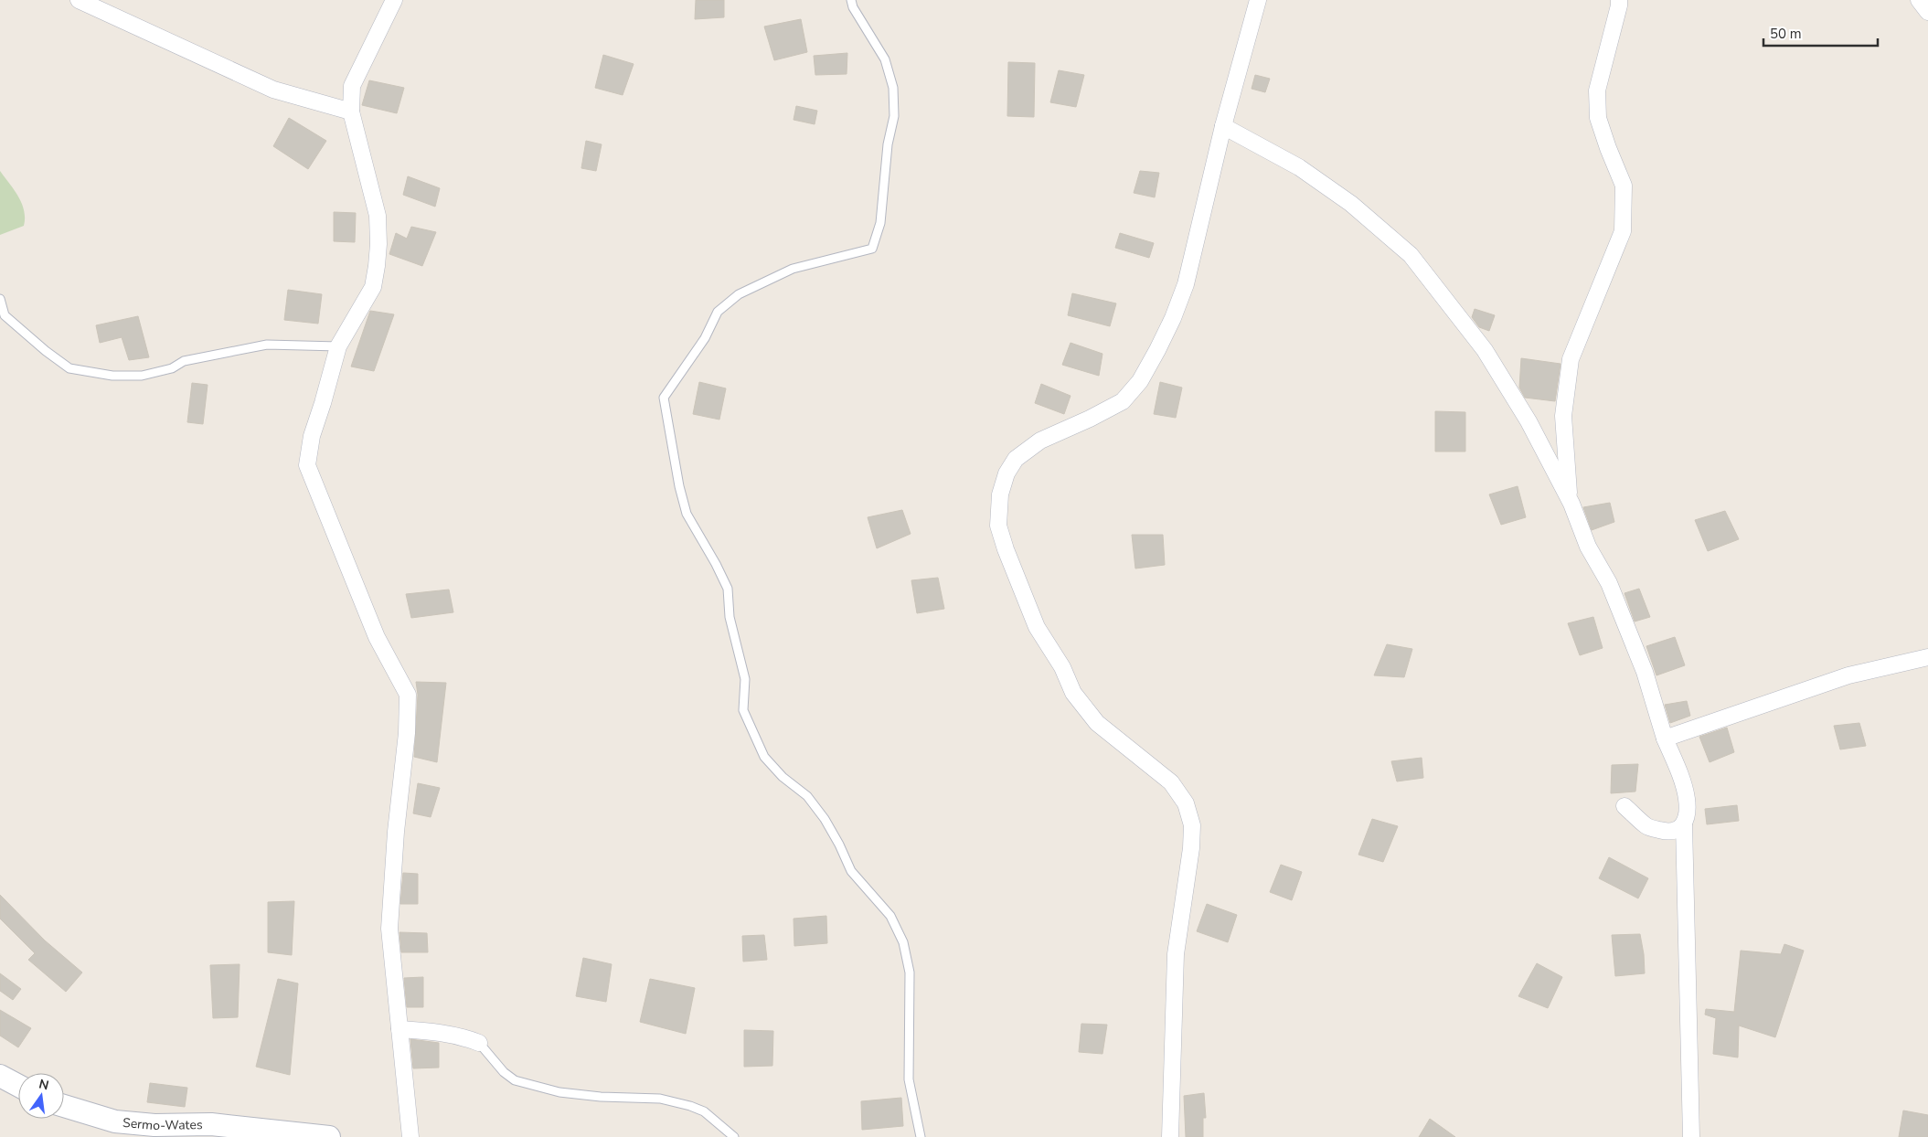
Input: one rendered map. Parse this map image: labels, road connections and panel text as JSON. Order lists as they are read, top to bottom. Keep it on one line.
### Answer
{"streets":{"main road":["Sermo-Wates"]},"scale_bar":"50 m","north":"top"}
